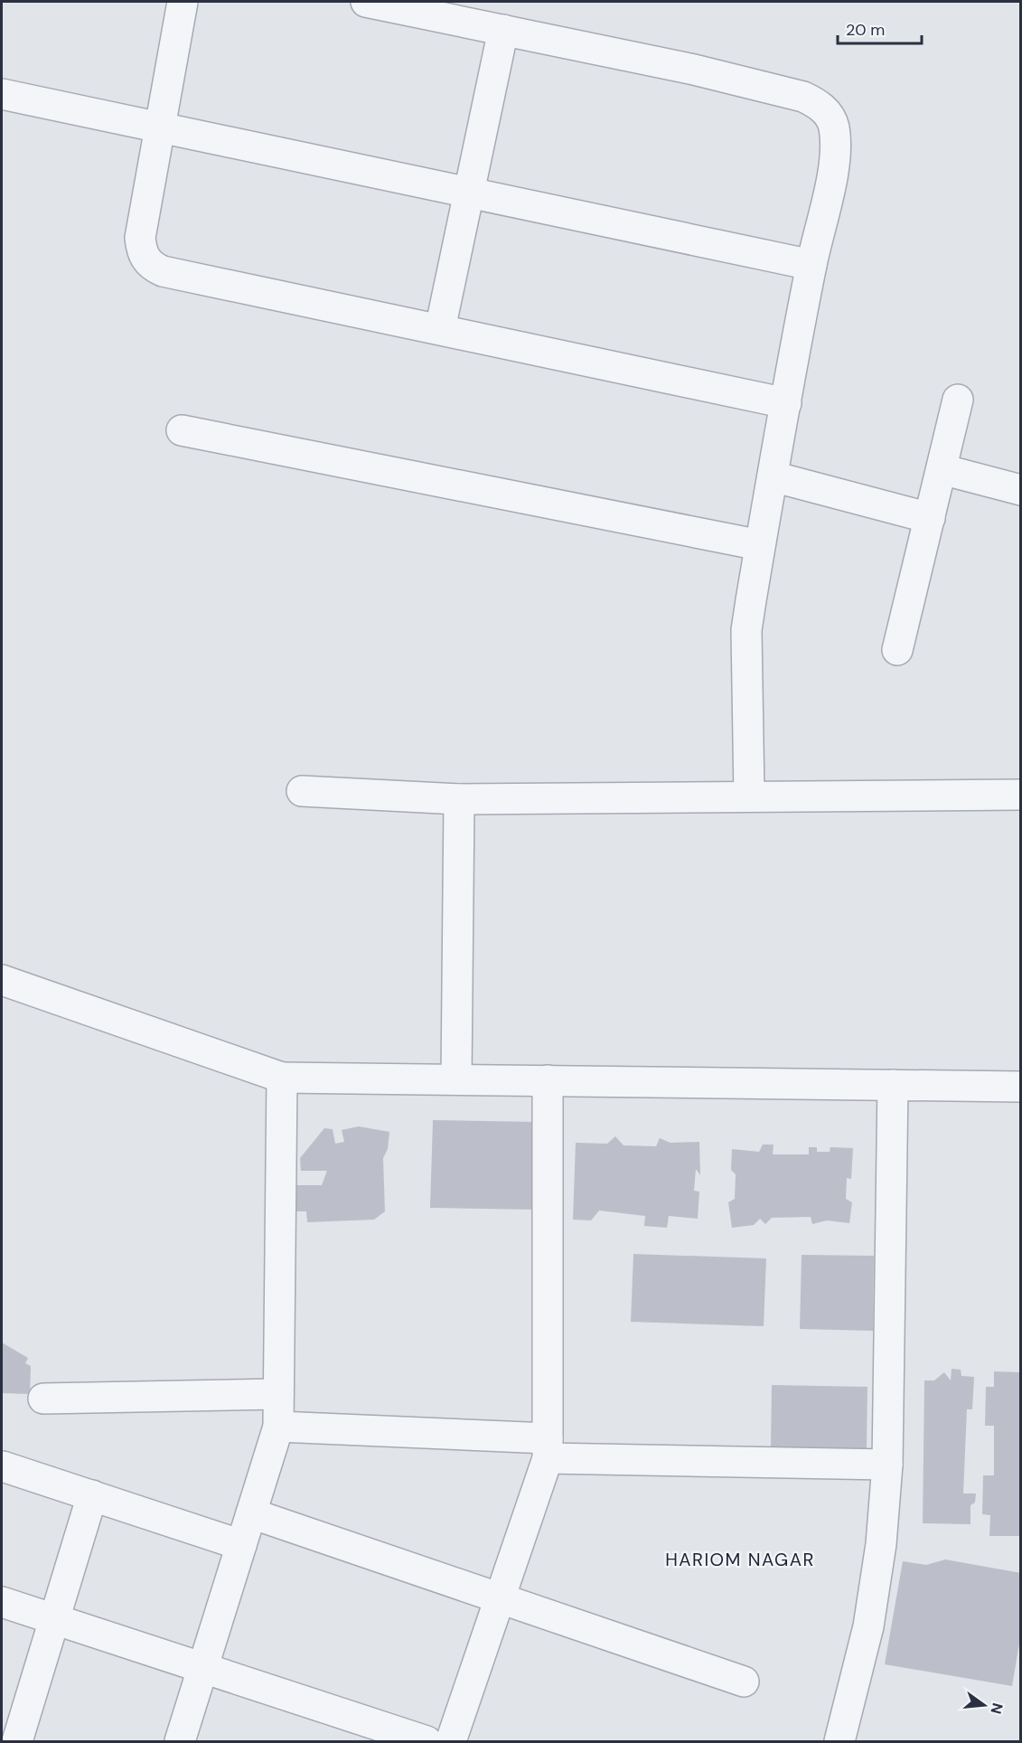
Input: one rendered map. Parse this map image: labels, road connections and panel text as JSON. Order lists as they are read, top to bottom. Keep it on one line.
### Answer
{"districts":["HARIOM NAGAR"],"scale_bar":"20 m","north":"right"}
